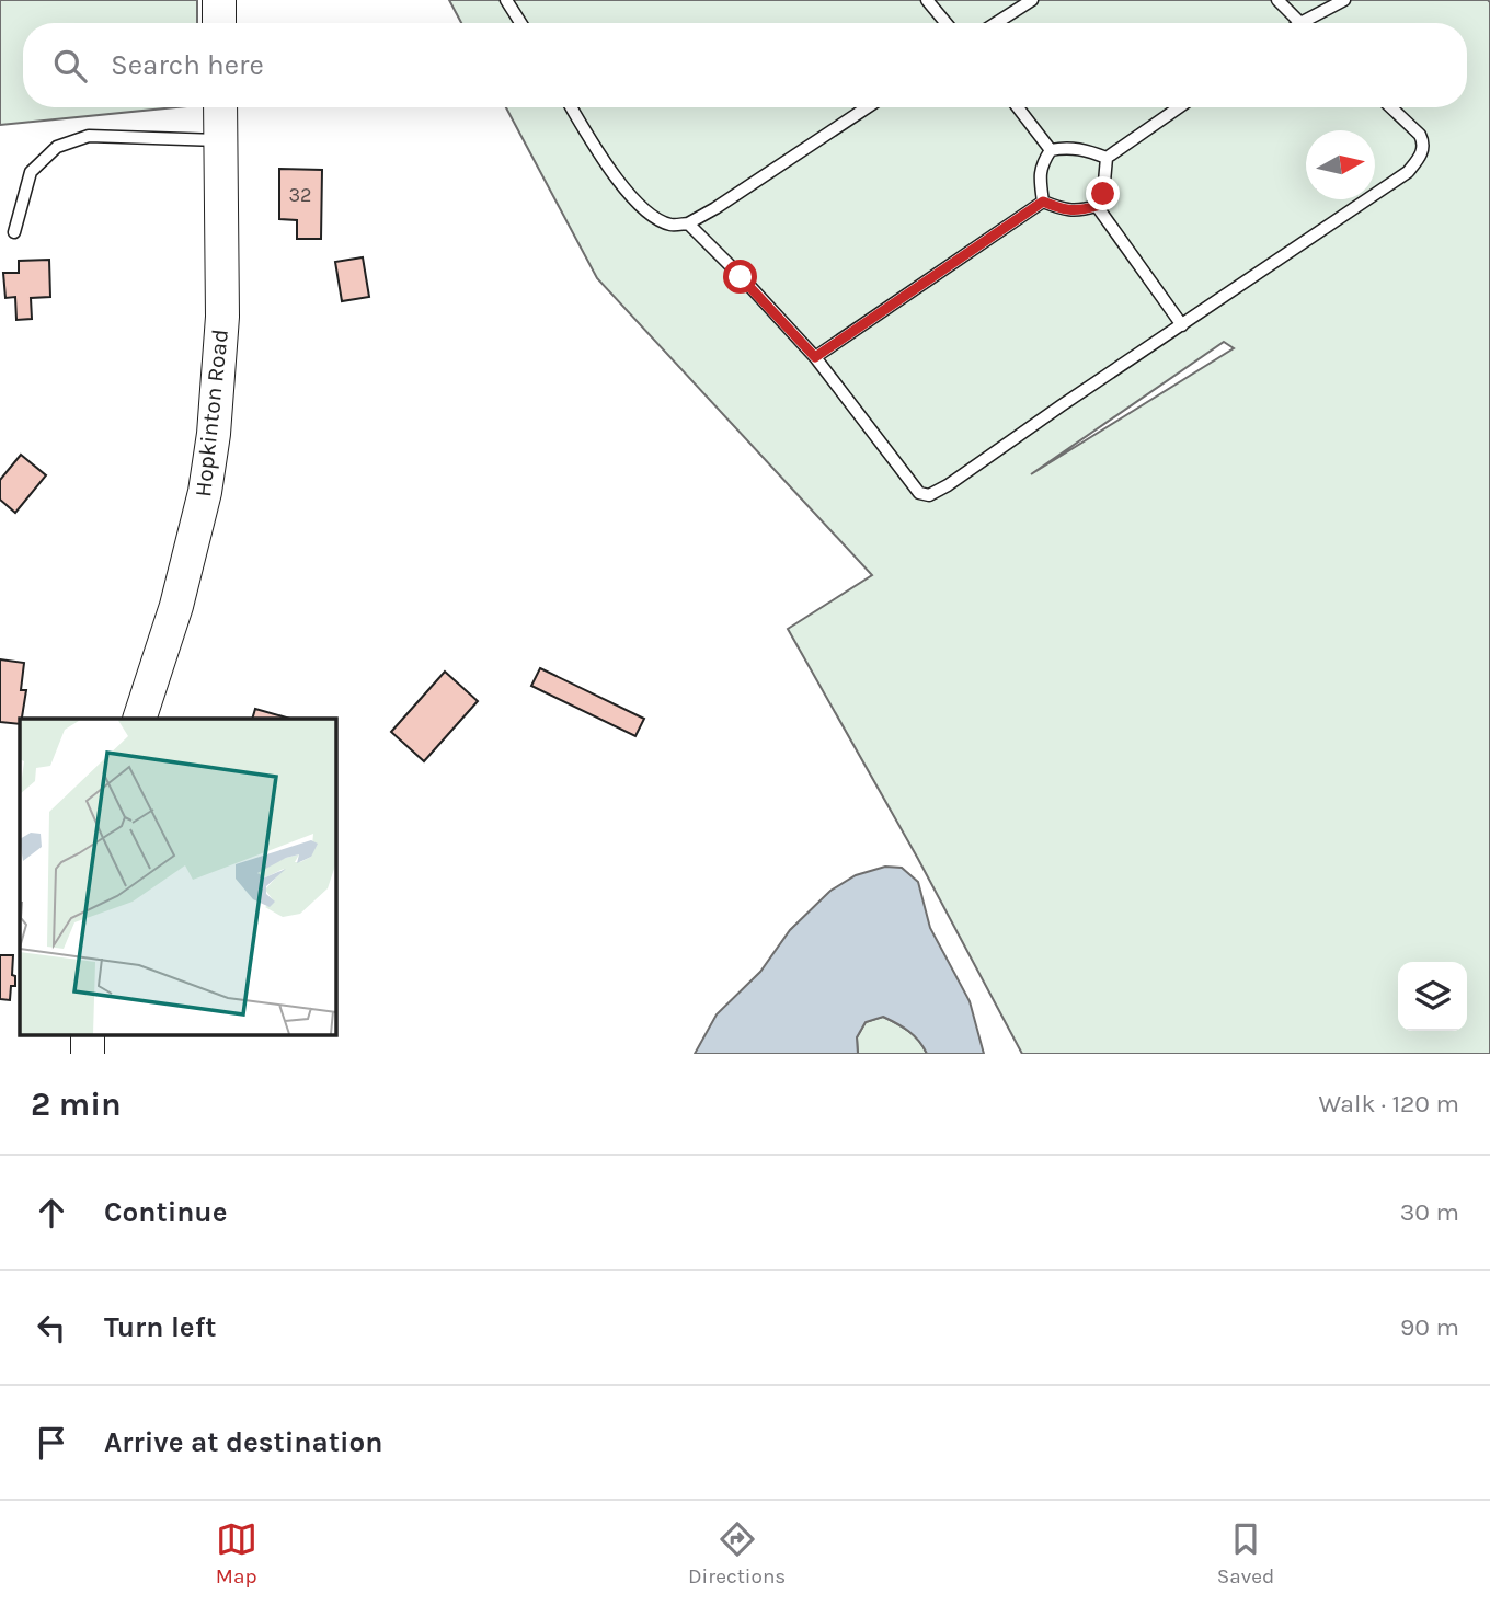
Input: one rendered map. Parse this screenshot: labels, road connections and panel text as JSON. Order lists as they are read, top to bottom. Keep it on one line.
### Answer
{"streets":{"main road":["Hopkinton Road"]},"house_numbers":["32"],"north":"right","page":{"search":"Search here","heading":["2 min","Walk · 120 m"],"list":[["Continue","30 m"],["Turn left","90 m"],"Arrive at destination"],"nav":["Map","Directions","Saved"]}}
